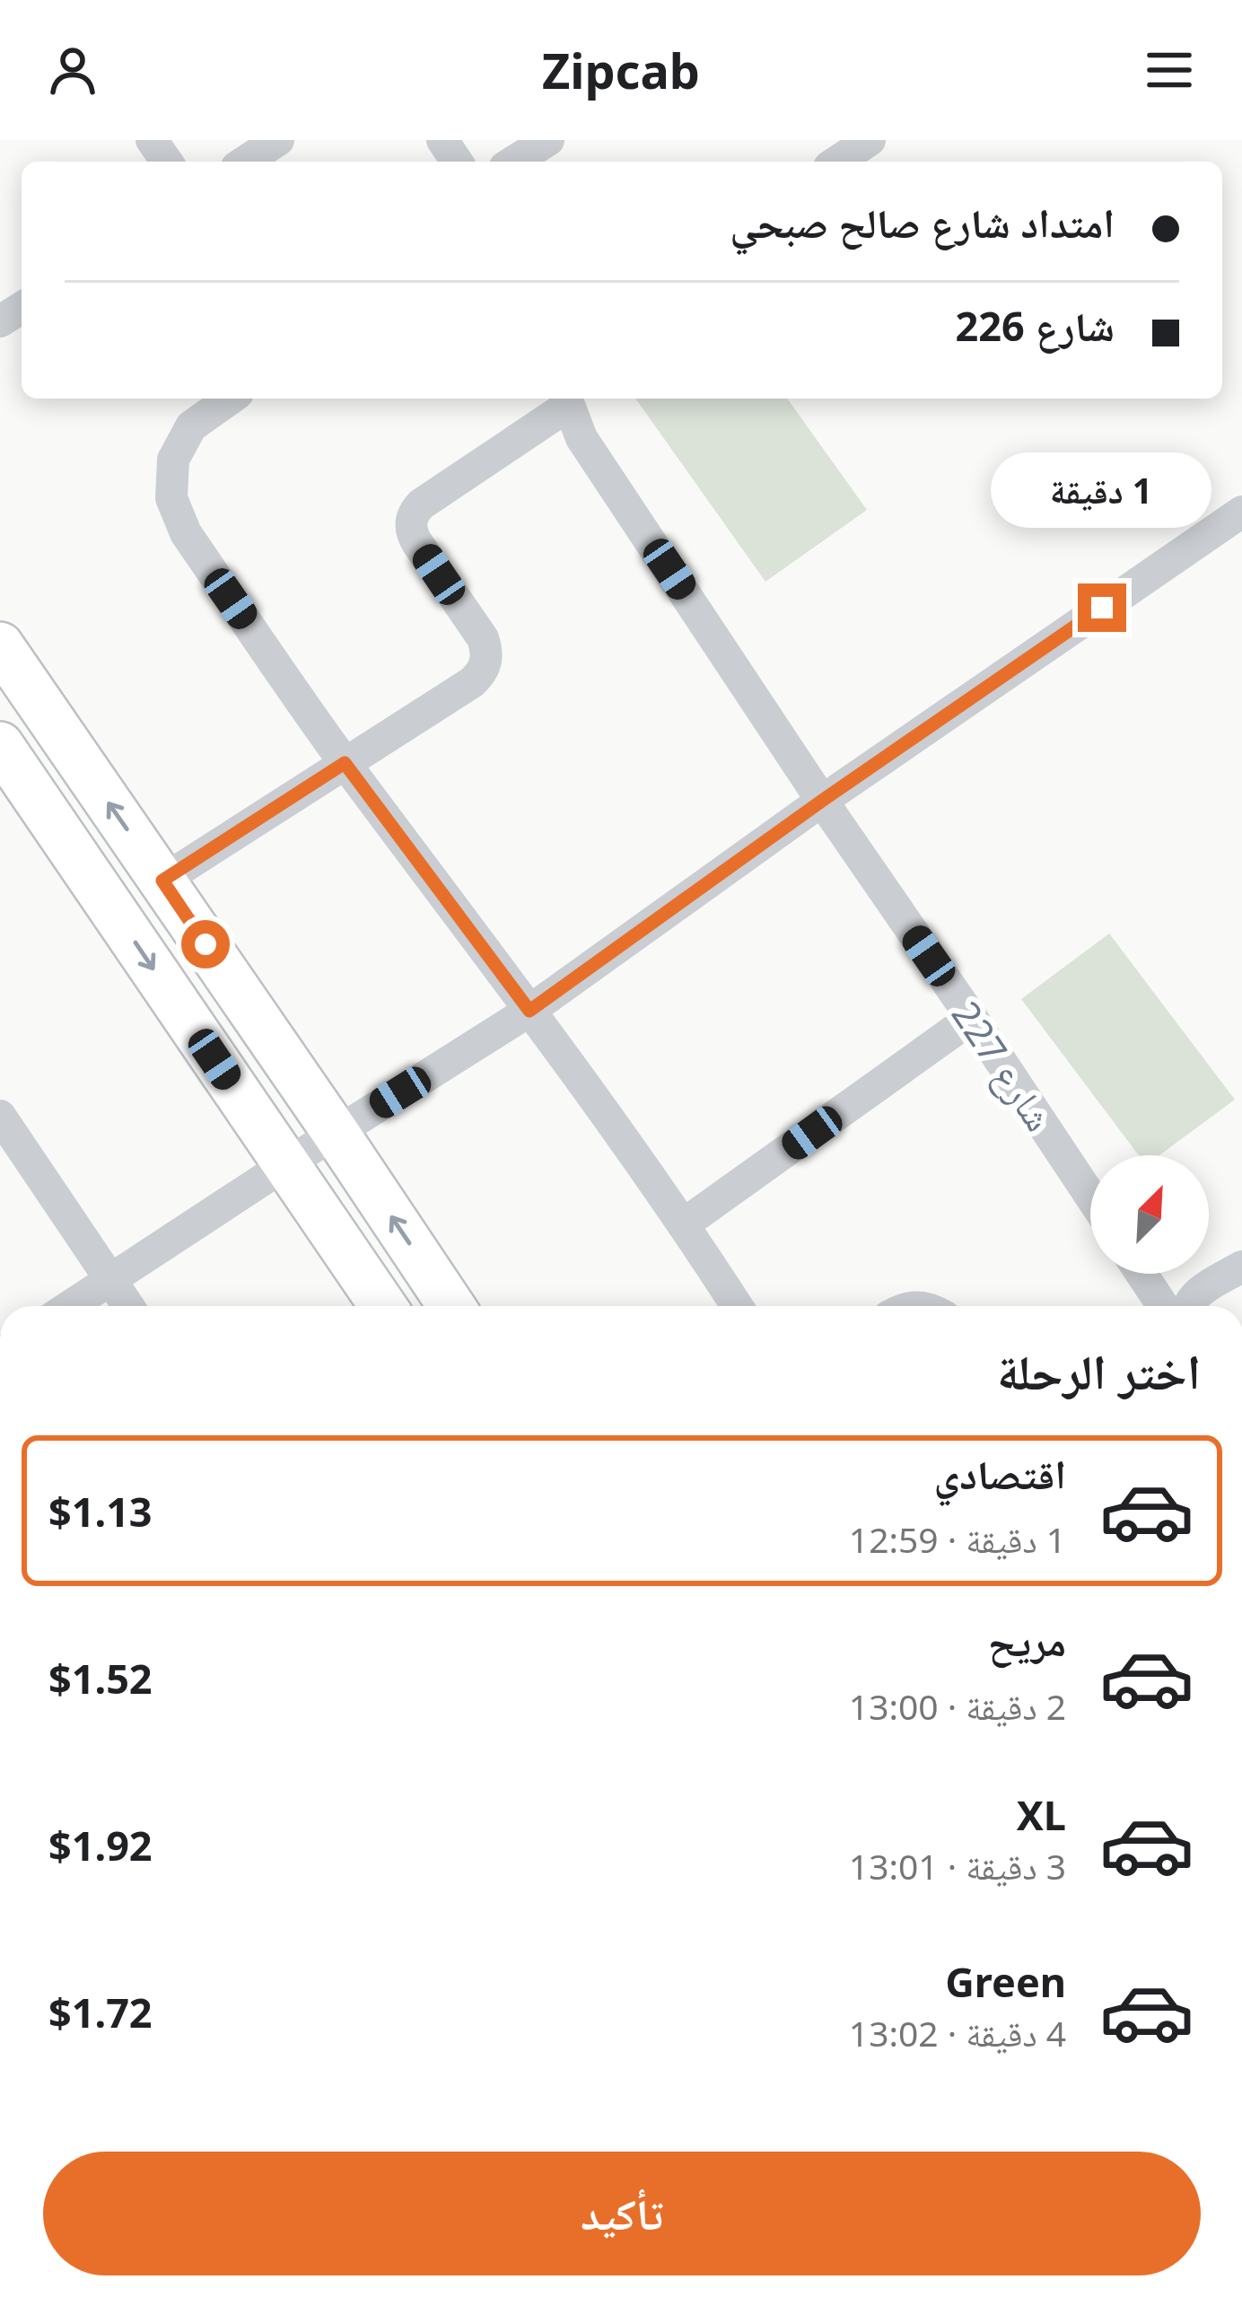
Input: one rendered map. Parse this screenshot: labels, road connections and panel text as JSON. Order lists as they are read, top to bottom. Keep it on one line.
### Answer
{"streets":{"street":["شارع 227"]},"north":"top right","page":{"header":"Zipcab","banner":["امتداد شارع صالح صبحي","شارع 226"],"bubble":"1 دقيقة","heading":"اختر الرحلة","list":[{"name":"اقتصادي","note":"1 دقيقة · 12:59","value":"$1.13"},{"name":"مريح","note":"2 دقيقة · 13:00","value":"$1.52"},{"name":"XL","note":"3 دقيقة · 13:01","value":"$1.92"},{"name":"Green","note":"4 دقيقة · 13:02","value":"$1.72"}],"buttons":"تأكيد"}}
